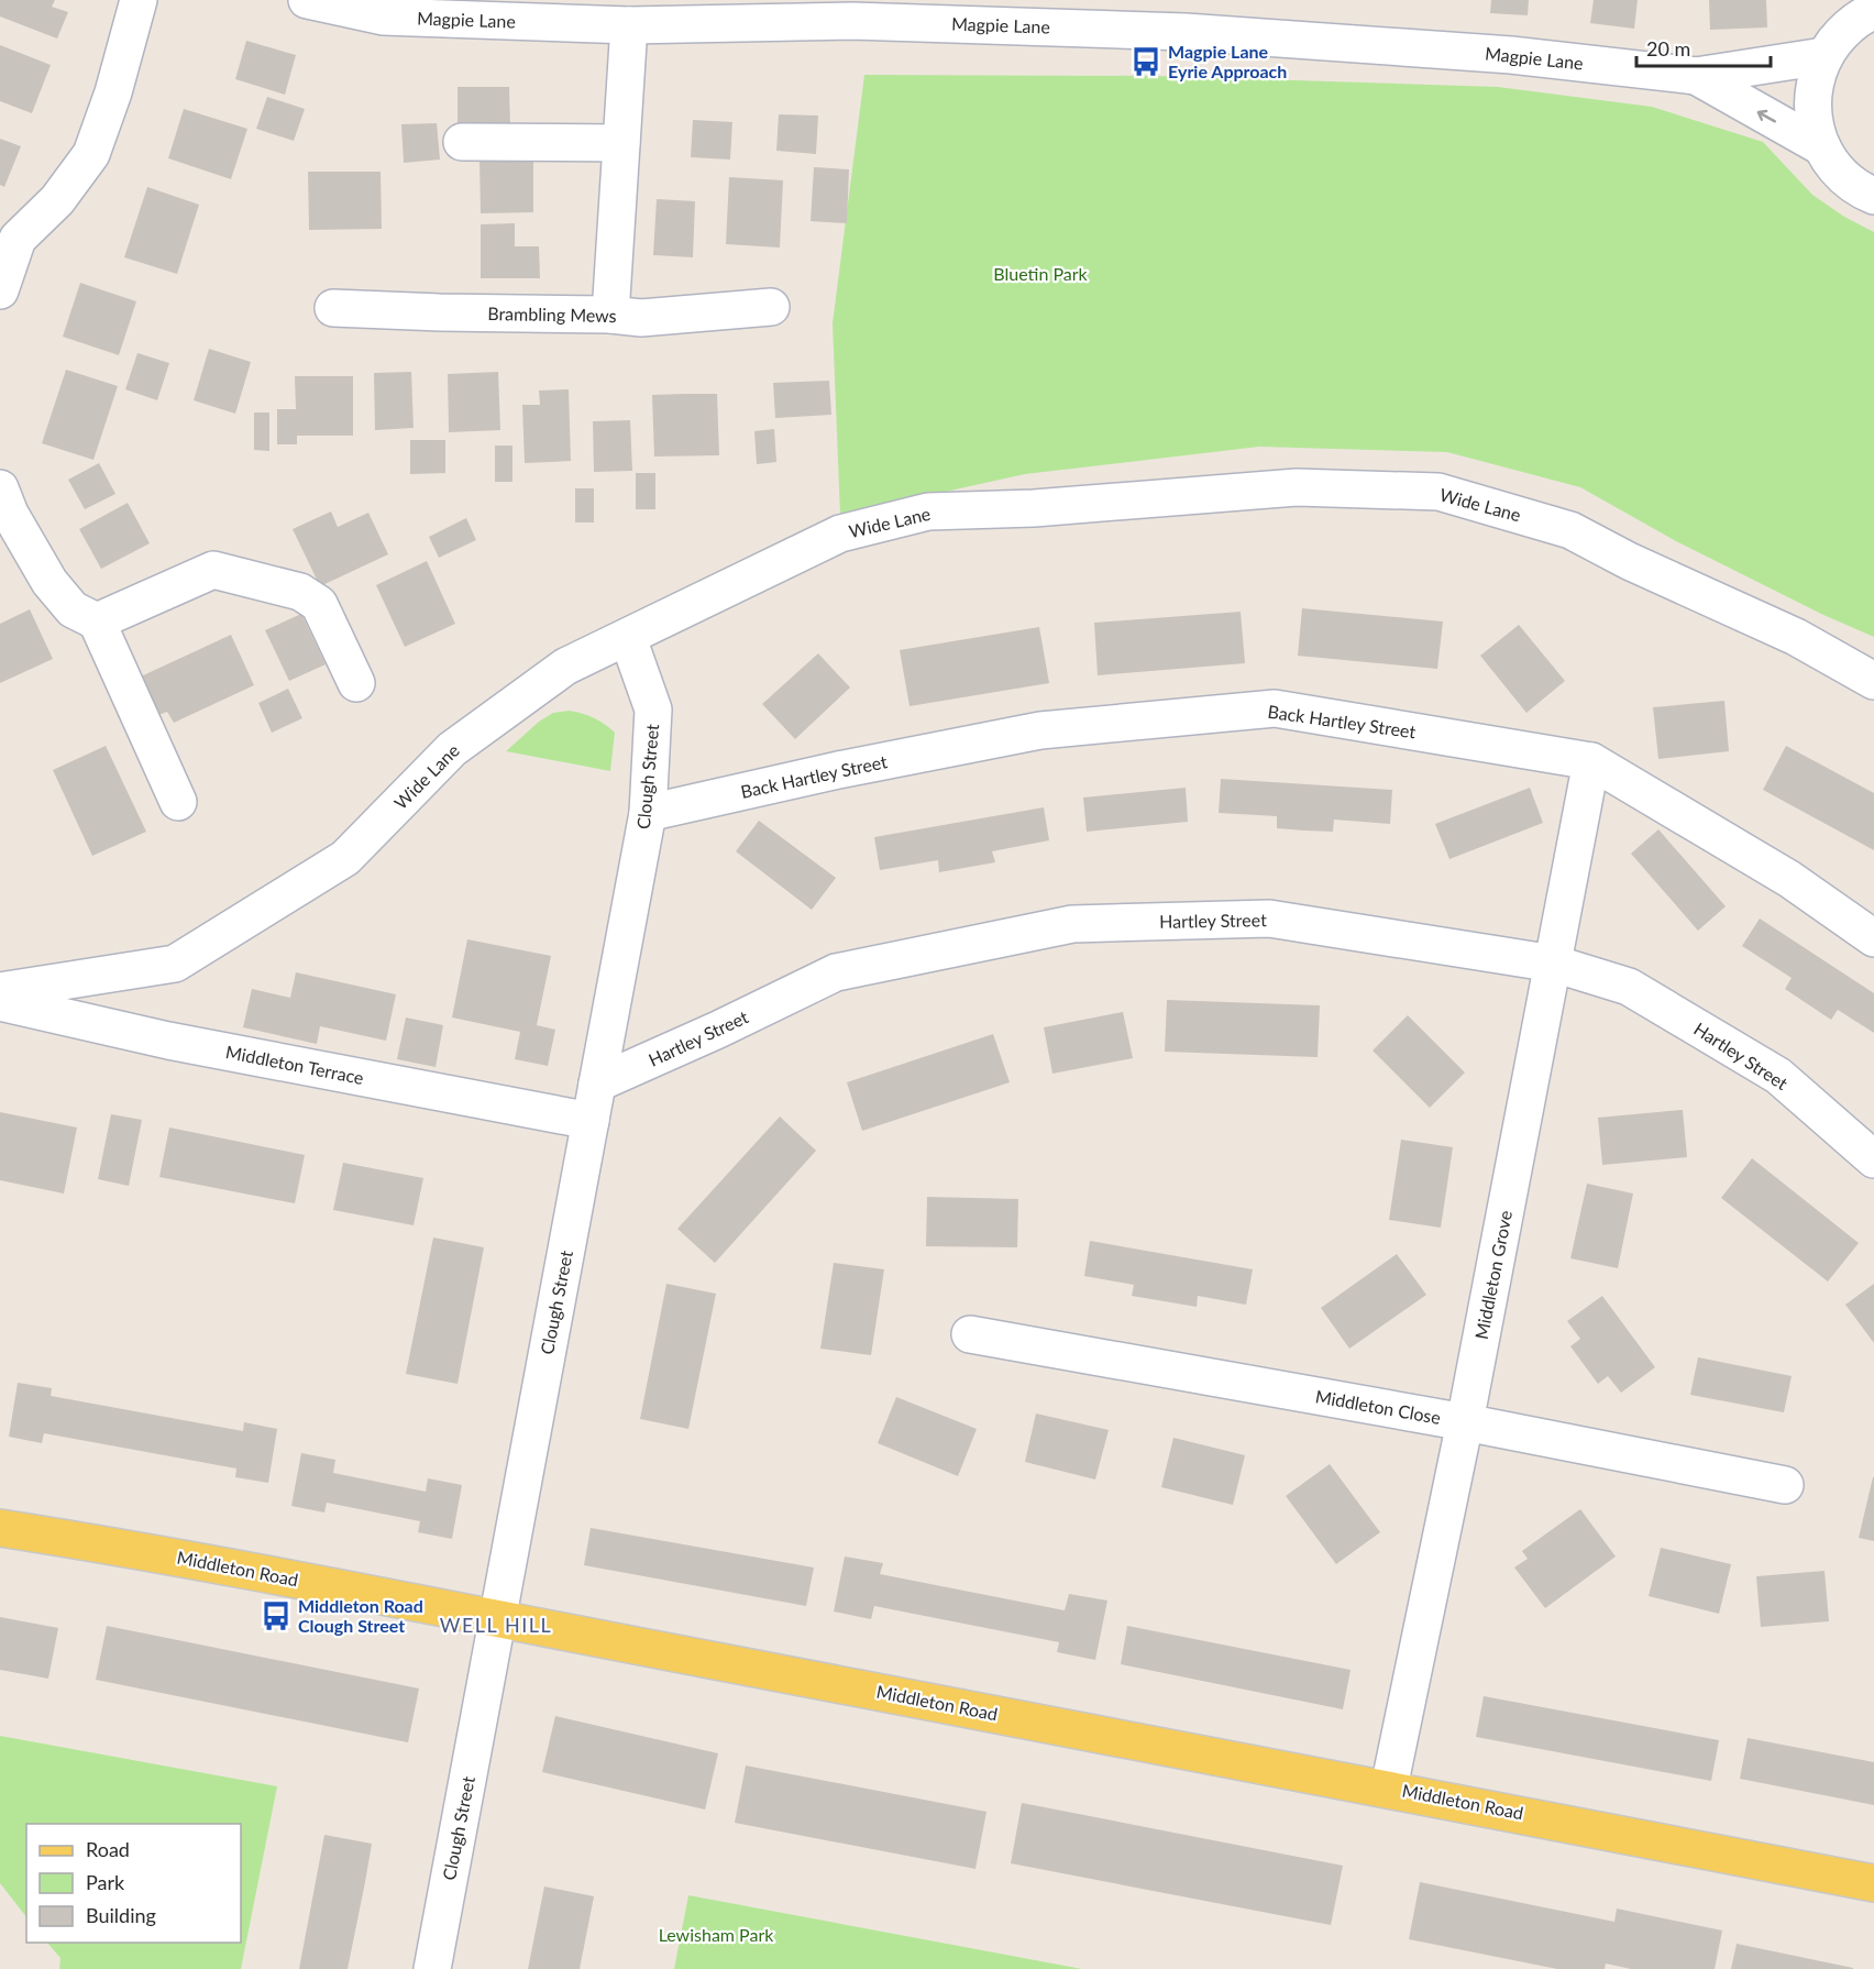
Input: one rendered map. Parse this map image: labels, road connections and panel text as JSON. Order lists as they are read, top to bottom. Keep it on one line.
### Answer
{"streets":{"main road":["Middleton Road"],"street":["Magpie Lane","Brambling Mews","Wide Lane","Back Hartley Street","Clough Street","Hartley Street","Middleton Terrace","Middleton Grove","Middleton Close"]},"crossings":[["Wide Lane","Clough Street"],["Back Hartley Street","Clough Street"],["Back Hartley Street","Middleton Grove"],["Clough Street","Hartley Street"],["Clough Street","Middleton Terrace"],["Clough Street","Middleton Road"],["Hartley Street","Middleton Grove"],["Middleton Grove","Middleton Close"],["Middleton Grove","Middleton Road"]],"districts":["WELL HILL"],"parks":["Bluetin Park","Lewisham Park"],"places":{"bus stop":["Magpie Lane Eyrie Approach","Middleton Road Clough Street"]},"legend":["Road","Park","Building"],"scale_bar":"20 m"}
